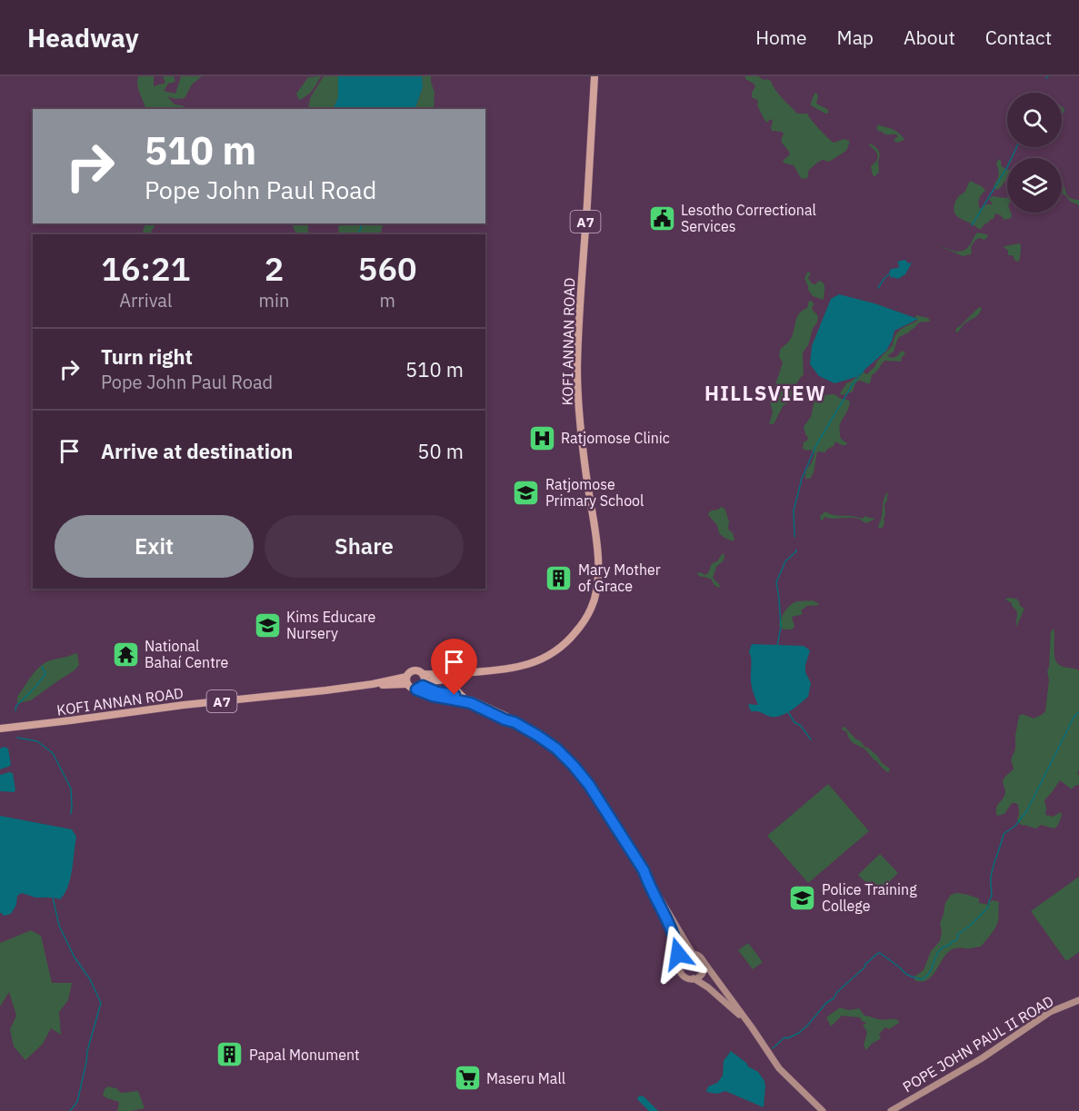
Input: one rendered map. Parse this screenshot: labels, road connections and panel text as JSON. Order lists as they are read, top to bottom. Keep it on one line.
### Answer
{"streets":{"main road":["A7","KOFI ANNAN ROAD","POPE JOHN PAUL II ROAD"]},"crossings":[["A7","KOFI ANNAN ROAD"]],"districts":["HILLSVIEW"],"places":{"public building":["Lesotho Correctional Services"],"hospital":["Ratjomose Clinic"],"school or university":["Ratjomose Primary School","Kims Educare Nursery","Police Training College"],"building":["Mary Mother of Grace","Papal Monument"],"temple":["National Bahaí Centre"],"supermarket":["Maseru Mall"]},"page":{"header":"Headway","nav":["Home","Map","About","Contact"],"turn":["510 m","Pope John Paul Road"],"eta":["16:21","Arrival","2","min","560","m"],"list":[{"name":"Turn right","note":"Pope John Paul Road","value":"510 m"},{"name":"Arrive at destination","value":"50 m"}],"buttons":["Exit","Share"]}}
